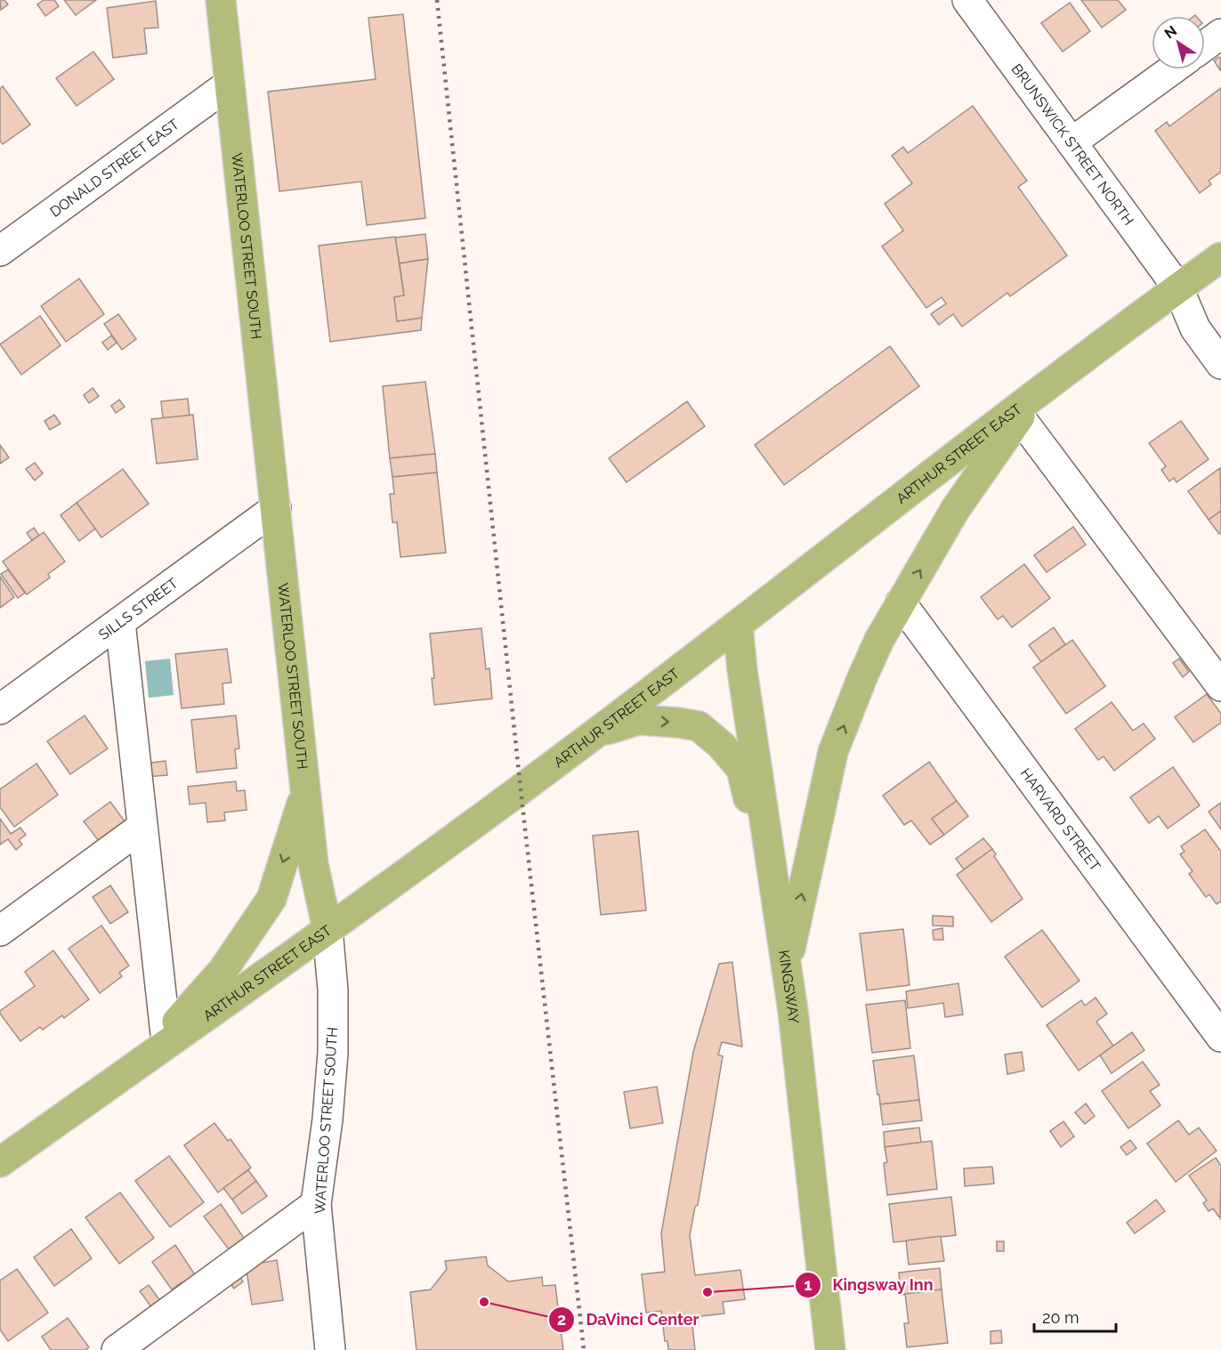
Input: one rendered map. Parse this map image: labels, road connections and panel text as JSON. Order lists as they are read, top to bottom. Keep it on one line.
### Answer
{"streets":{"main road":["WATERLOO STREET SOUTH","ARTHUR STREET EAST","KINGSWAY"],"street":["BRUNSWICK STREET NORTH","DONALD STREET EAST","SILLS STREET","HARVARD STREET"]},"crossings":[["BRUNSWICK STREET NORTH","ARTHUR STREET EAST"],["DONALD STREET EAST","WATERLOO STREET SOUTH"],["WATERLOO STREET SOUTH","ARTHUR STREET EAST"],["WATERLOO STREET SOUTH","SILLS STREET"],["ARTHUR STREET EAST","KINGSWAY"]],"places":["Kingsway Inn","DaVinci Center"],"scale_bar":"20 m","north":"top left"}
